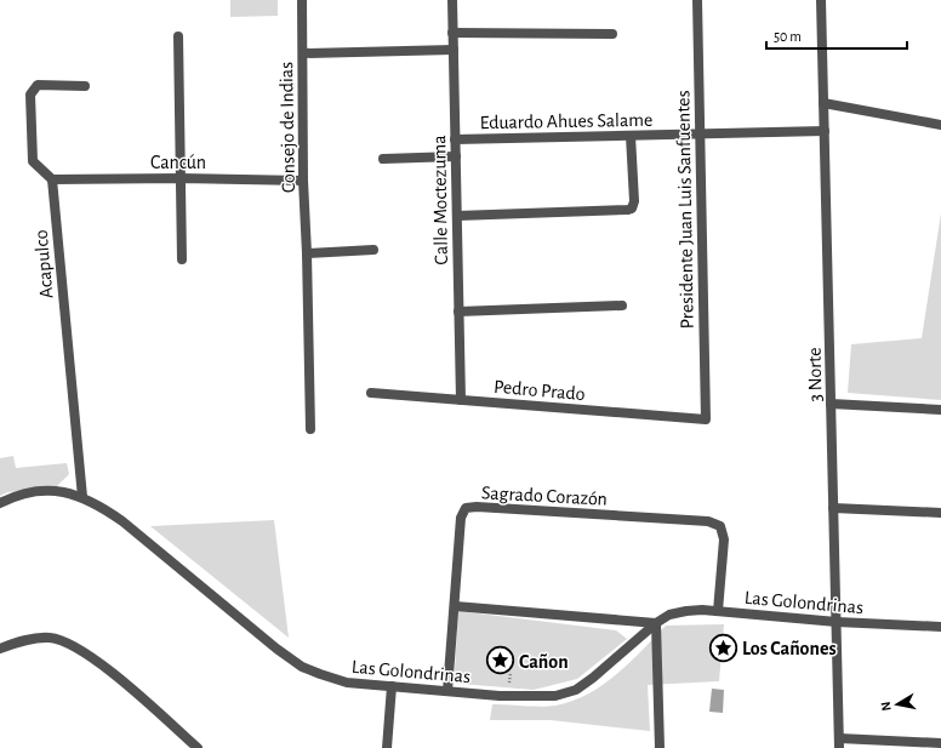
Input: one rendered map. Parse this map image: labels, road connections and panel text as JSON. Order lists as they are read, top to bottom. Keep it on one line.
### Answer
{"streets":{"street":["Eduardo Ahues Salame","Consejo de Indias","Cancún","Calle Moctezuma","Presidente Juan Luis Sanfuentes","Acapulco","3 Norte","Pedro Prado","Sagrado Corazón","Las Golondrinas"]},"crossings":[["Eduardo Ahues Salame","Calle Moctezuma"],["Eduardo Ahues Salame","Presidente Juan Luis Sanfuentes"],["Eduardo Ahues Salame","3 Norte"],["Consejo de Indias","Cancún"],["Cancún","Acapulco"],["Calle Moctezuma","Pedro Prado"],["Presidente Juan Luis Sanfuentes","Pedro Prado"],["Acapulco","Las Golondrinas"],["3 Norte","Las Golondrinas"],["Sagrado Corazón","Las Golondrinas"]],"places":{"place":["Los Cañones","Cañon"]},"scale_bar":"50 m","north":"left"}
